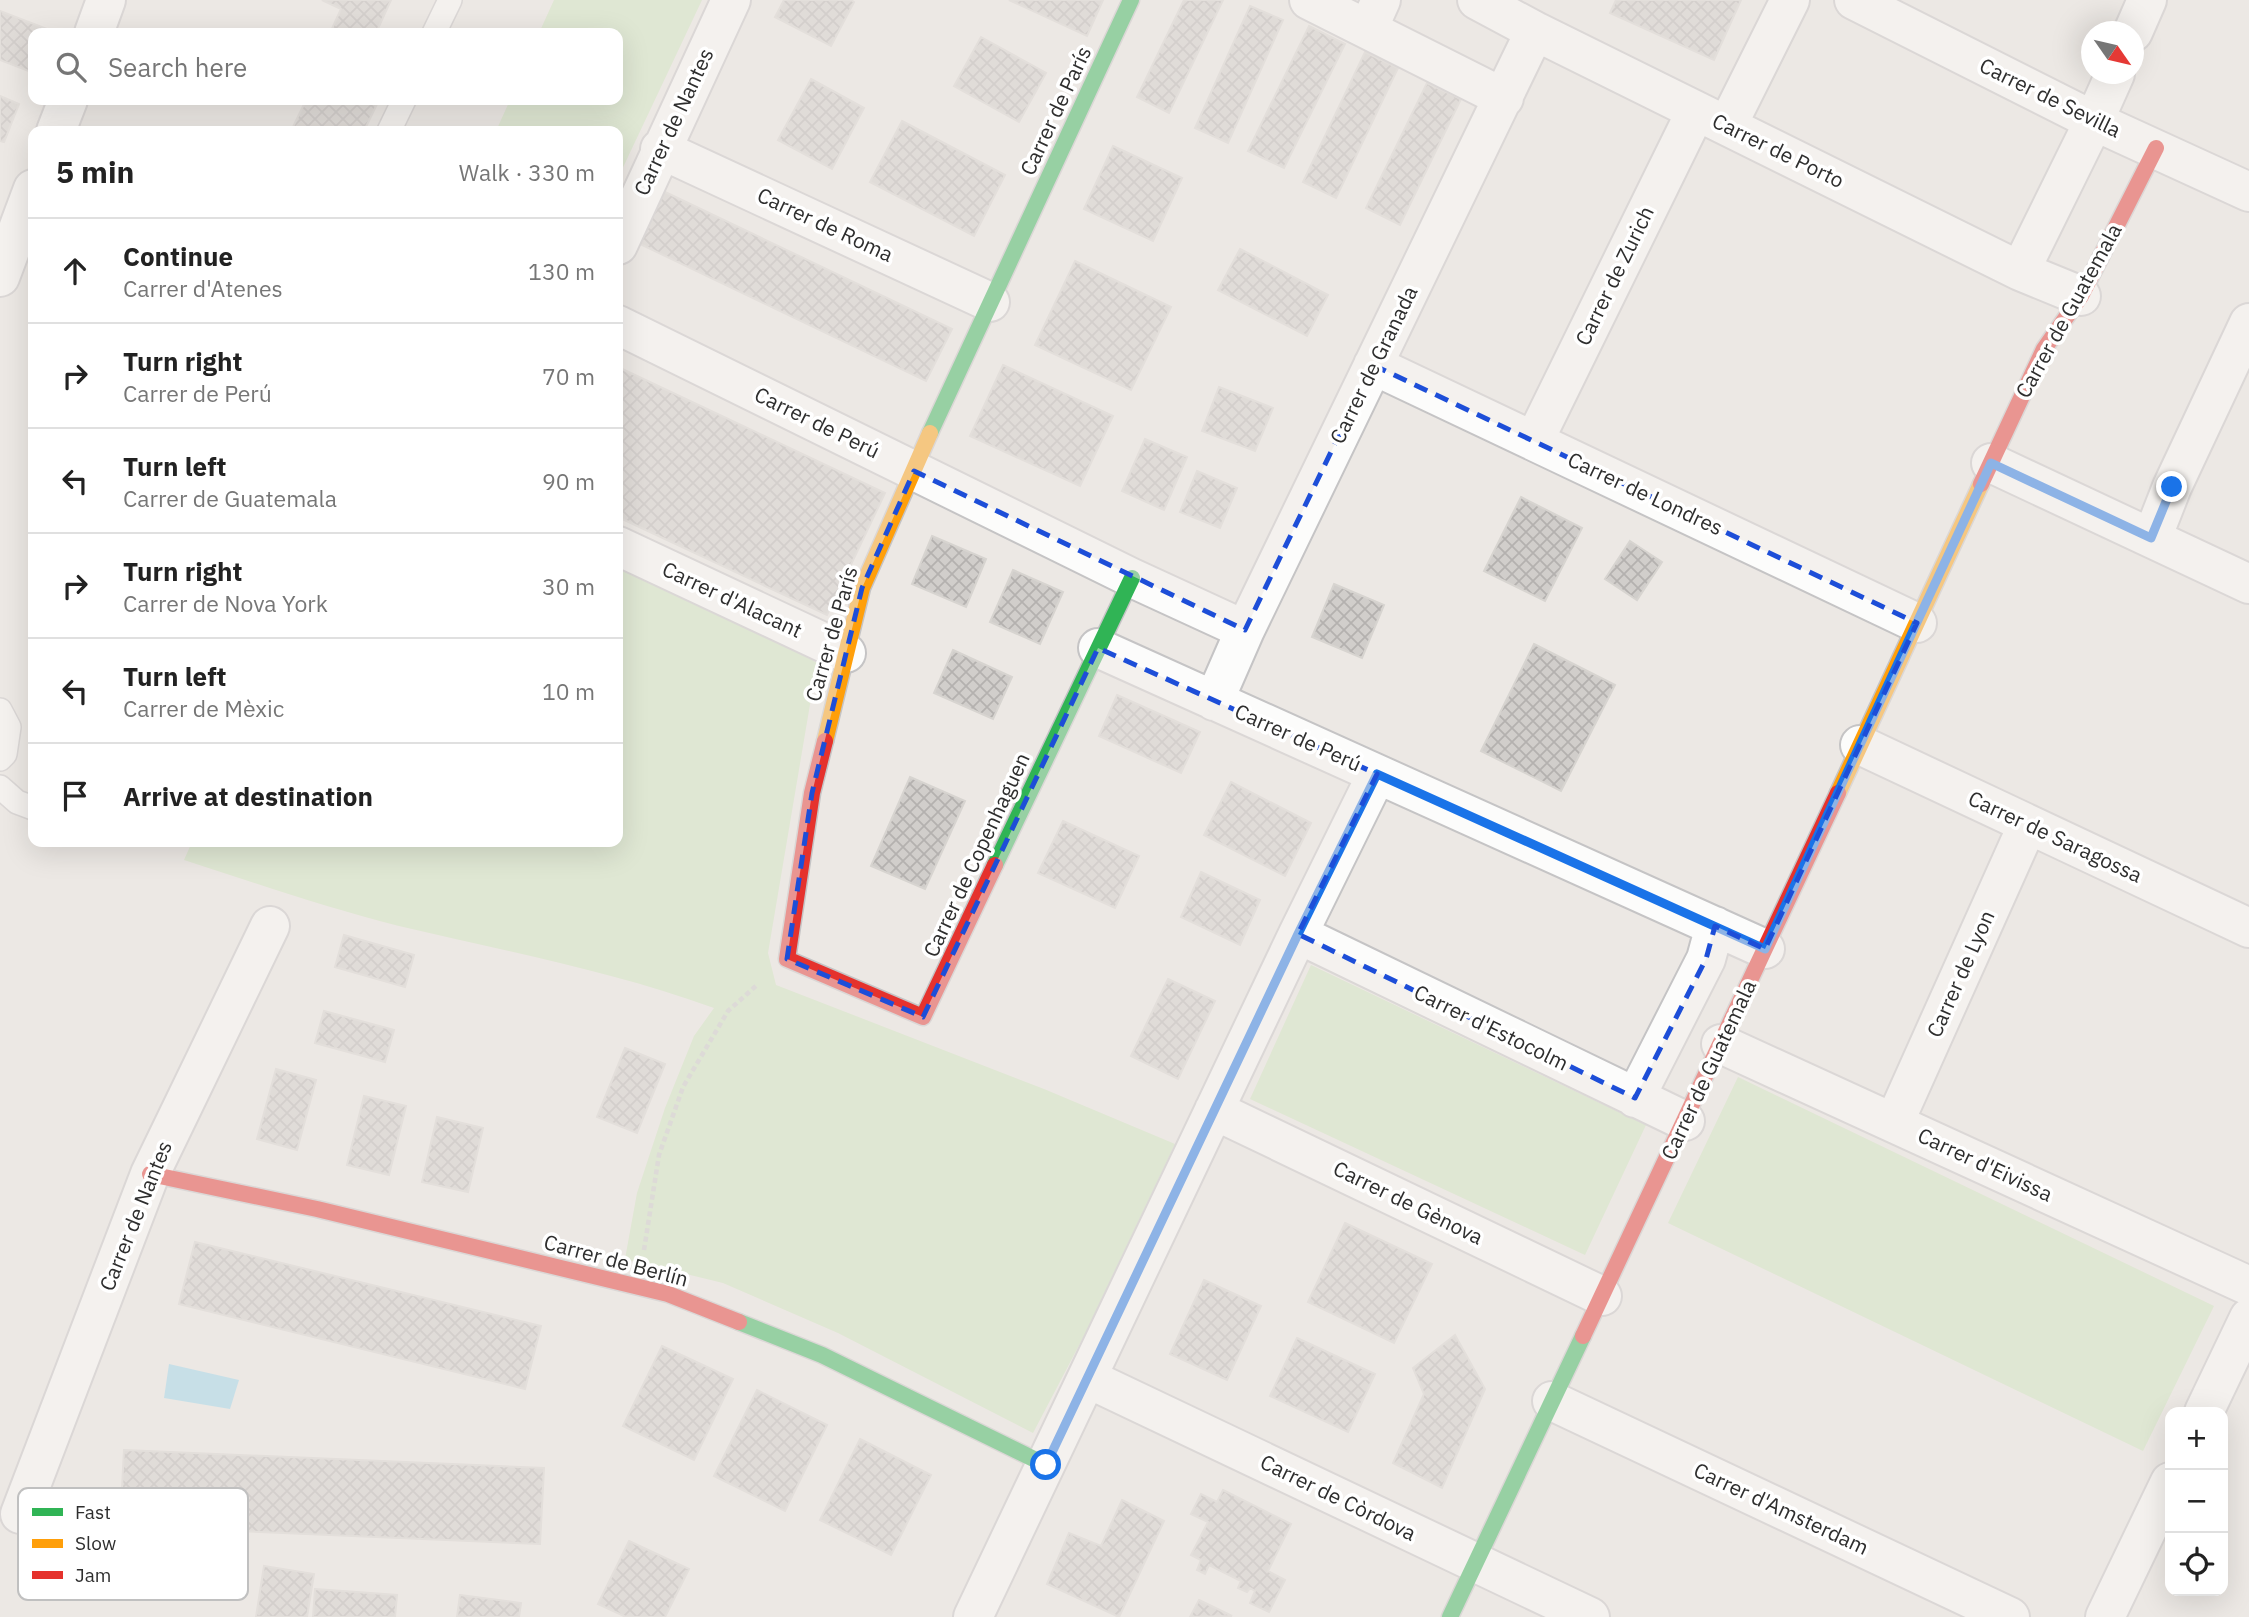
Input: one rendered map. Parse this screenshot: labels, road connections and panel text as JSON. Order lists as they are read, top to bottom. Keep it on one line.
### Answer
{"streets":{"street":["Carrer de Sevilla","Carrer de París","Carrer de Nantes","Carrer de Porto","Carrer de Roma","Carrer de Zurich","Carrer de Guatemala","Carrer de Granada","Carrer de Perú","Carrer de Londres","Carrer d'Alacant","Carrer de Saragossa","Carrer de Copenhaguen","Carrer de Lyon","Carrer d'Estocolm","Carrer d'Eivissa","Carrer de Gènova","Carrer de Berlín","Carrer de Còrdova","Carrer d'Amsterdam"]},"crossings":[["Carrer de Sevilla","Carrer de Guatemala"],["Carrer de París","Carrer de Roma"],["Carrer de París","Carrer de Perú"],["Carrer de París","Carrer d'Alacant"],["Carrer de París","Carrer de Copenhaguen"],["Carrer de Nantes","Carrer de Roma"],["Carrer de Nantes","Carrer de Berlín"],["Carrer de Porto","Carrer de Zurich"],["Carrer de Porto","Carrer de Guatemala"],["Carrer de Porto","Carrer de Granada"],["Carrer de Zurich","Carrer de Londres"],["Carrer de Guatemala","Carrer de Perú"],["Carrer de Guatemala","Carrer de Londres"],["Carrer de Guatemala","Carrer de Saragossa"],["Carrer de Guatemala","Carrer d'Estocolm"],["Carrer de Guatemala","Carrer d'Eivissa"],["Carrer de Guatemala","Carrer de Gènova"],["Carrer de Guatemala","Carrer de Còrdova"],["Carrer de Guatemala","Carrer d'Amsterdam"],["Carrer de Granada","Carrer de Perú"],["Carrer de Granada","Carrer de Londres"],["Carrer de Perú","Carrer de Copenhaguen"],["Carrer de Saragossa","Carrer de Lyon"],["Carrer de Lyon","Carrer d'Eivissa"]],"legend":["Fast","Slow","Jam"],"north":"bottom right","page":{"search":"Search here","heading":["5 min","Walk · 330 m"],"list":[["Continue","Carrer d'Atenes","130 m"],["Turn right","Carrer de Perú","70 m"],["Turn left","Carrer de Guatemala","90 m"],["Turn right","Carrer de Nova York","30 m"],["Turn left","Carrer de Mèxic","10 m"],"Arrive at destination"],"map_buttons":["+","−"]}}
